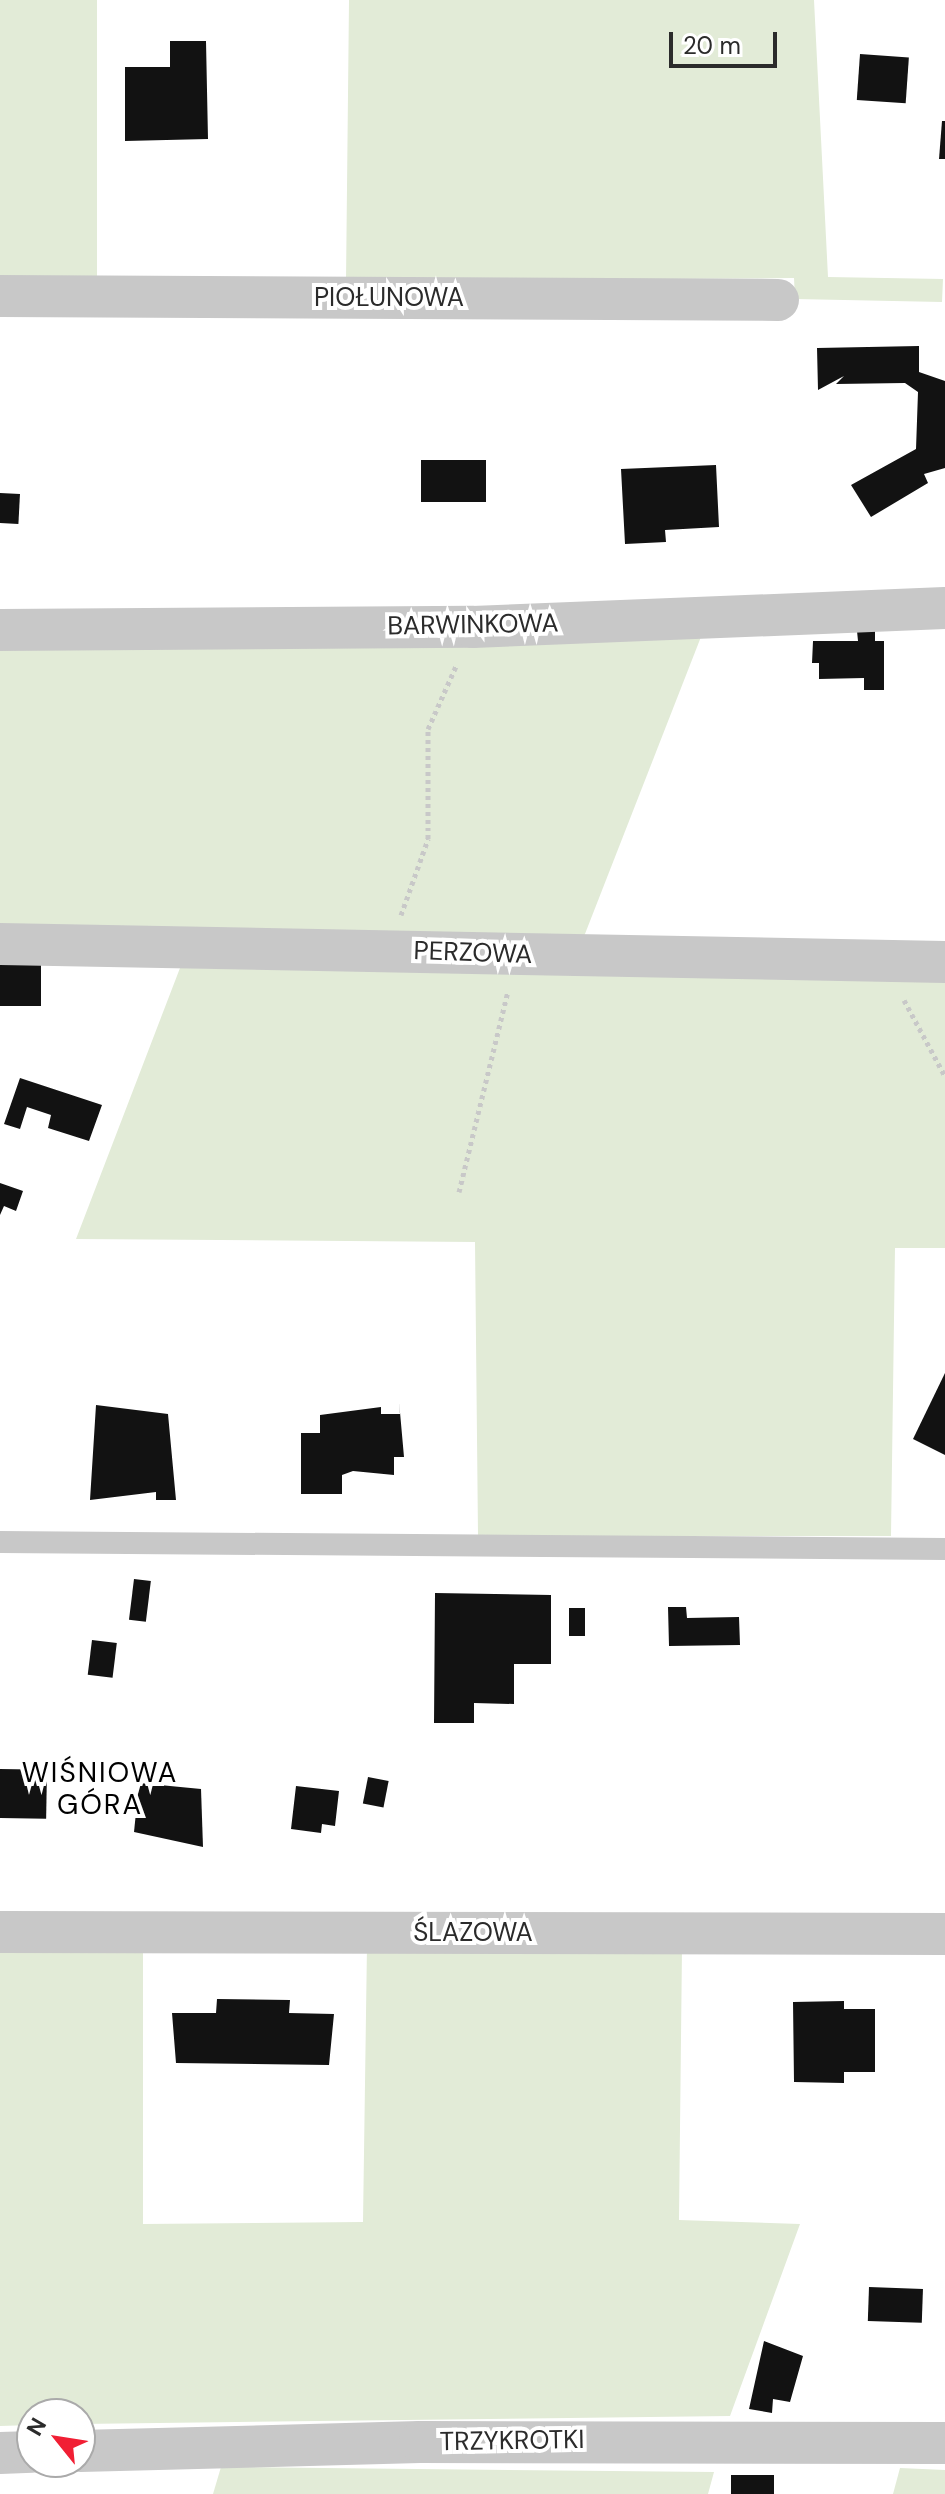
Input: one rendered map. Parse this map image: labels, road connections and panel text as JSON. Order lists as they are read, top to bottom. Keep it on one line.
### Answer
{"streets":{"street":["PIOŁUNOWA","BARWINKOWA","PERZOWA","ŚLAZOWA","TRZYKROTKI"]},"districts":["WIŚNIOWA GÓRA"],"scale_bar":"20 m","north":"top left"}
